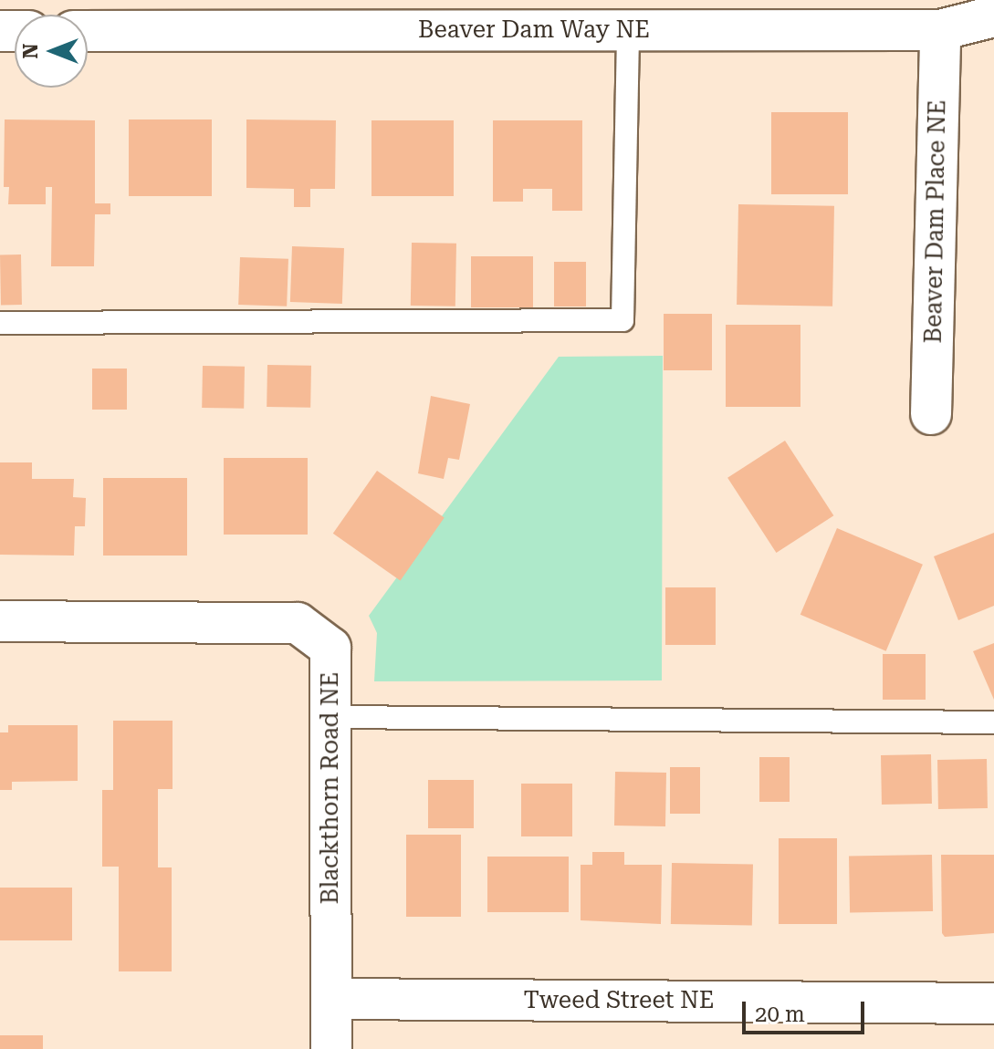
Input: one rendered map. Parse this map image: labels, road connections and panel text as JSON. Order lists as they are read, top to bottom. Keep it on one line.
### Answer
{"streets":{"street":["Beaver Dam Way NE","Beaver Dam Place NE","Blackthorn Road NE","Tweed Street NE"]},"crossings":[["Beaver Dam Way NE","Beaver Dam Place NE"],["Blackthorn Road NE","Tweed Street NE"]],"scale_bar":"20 m","north":"left"}
